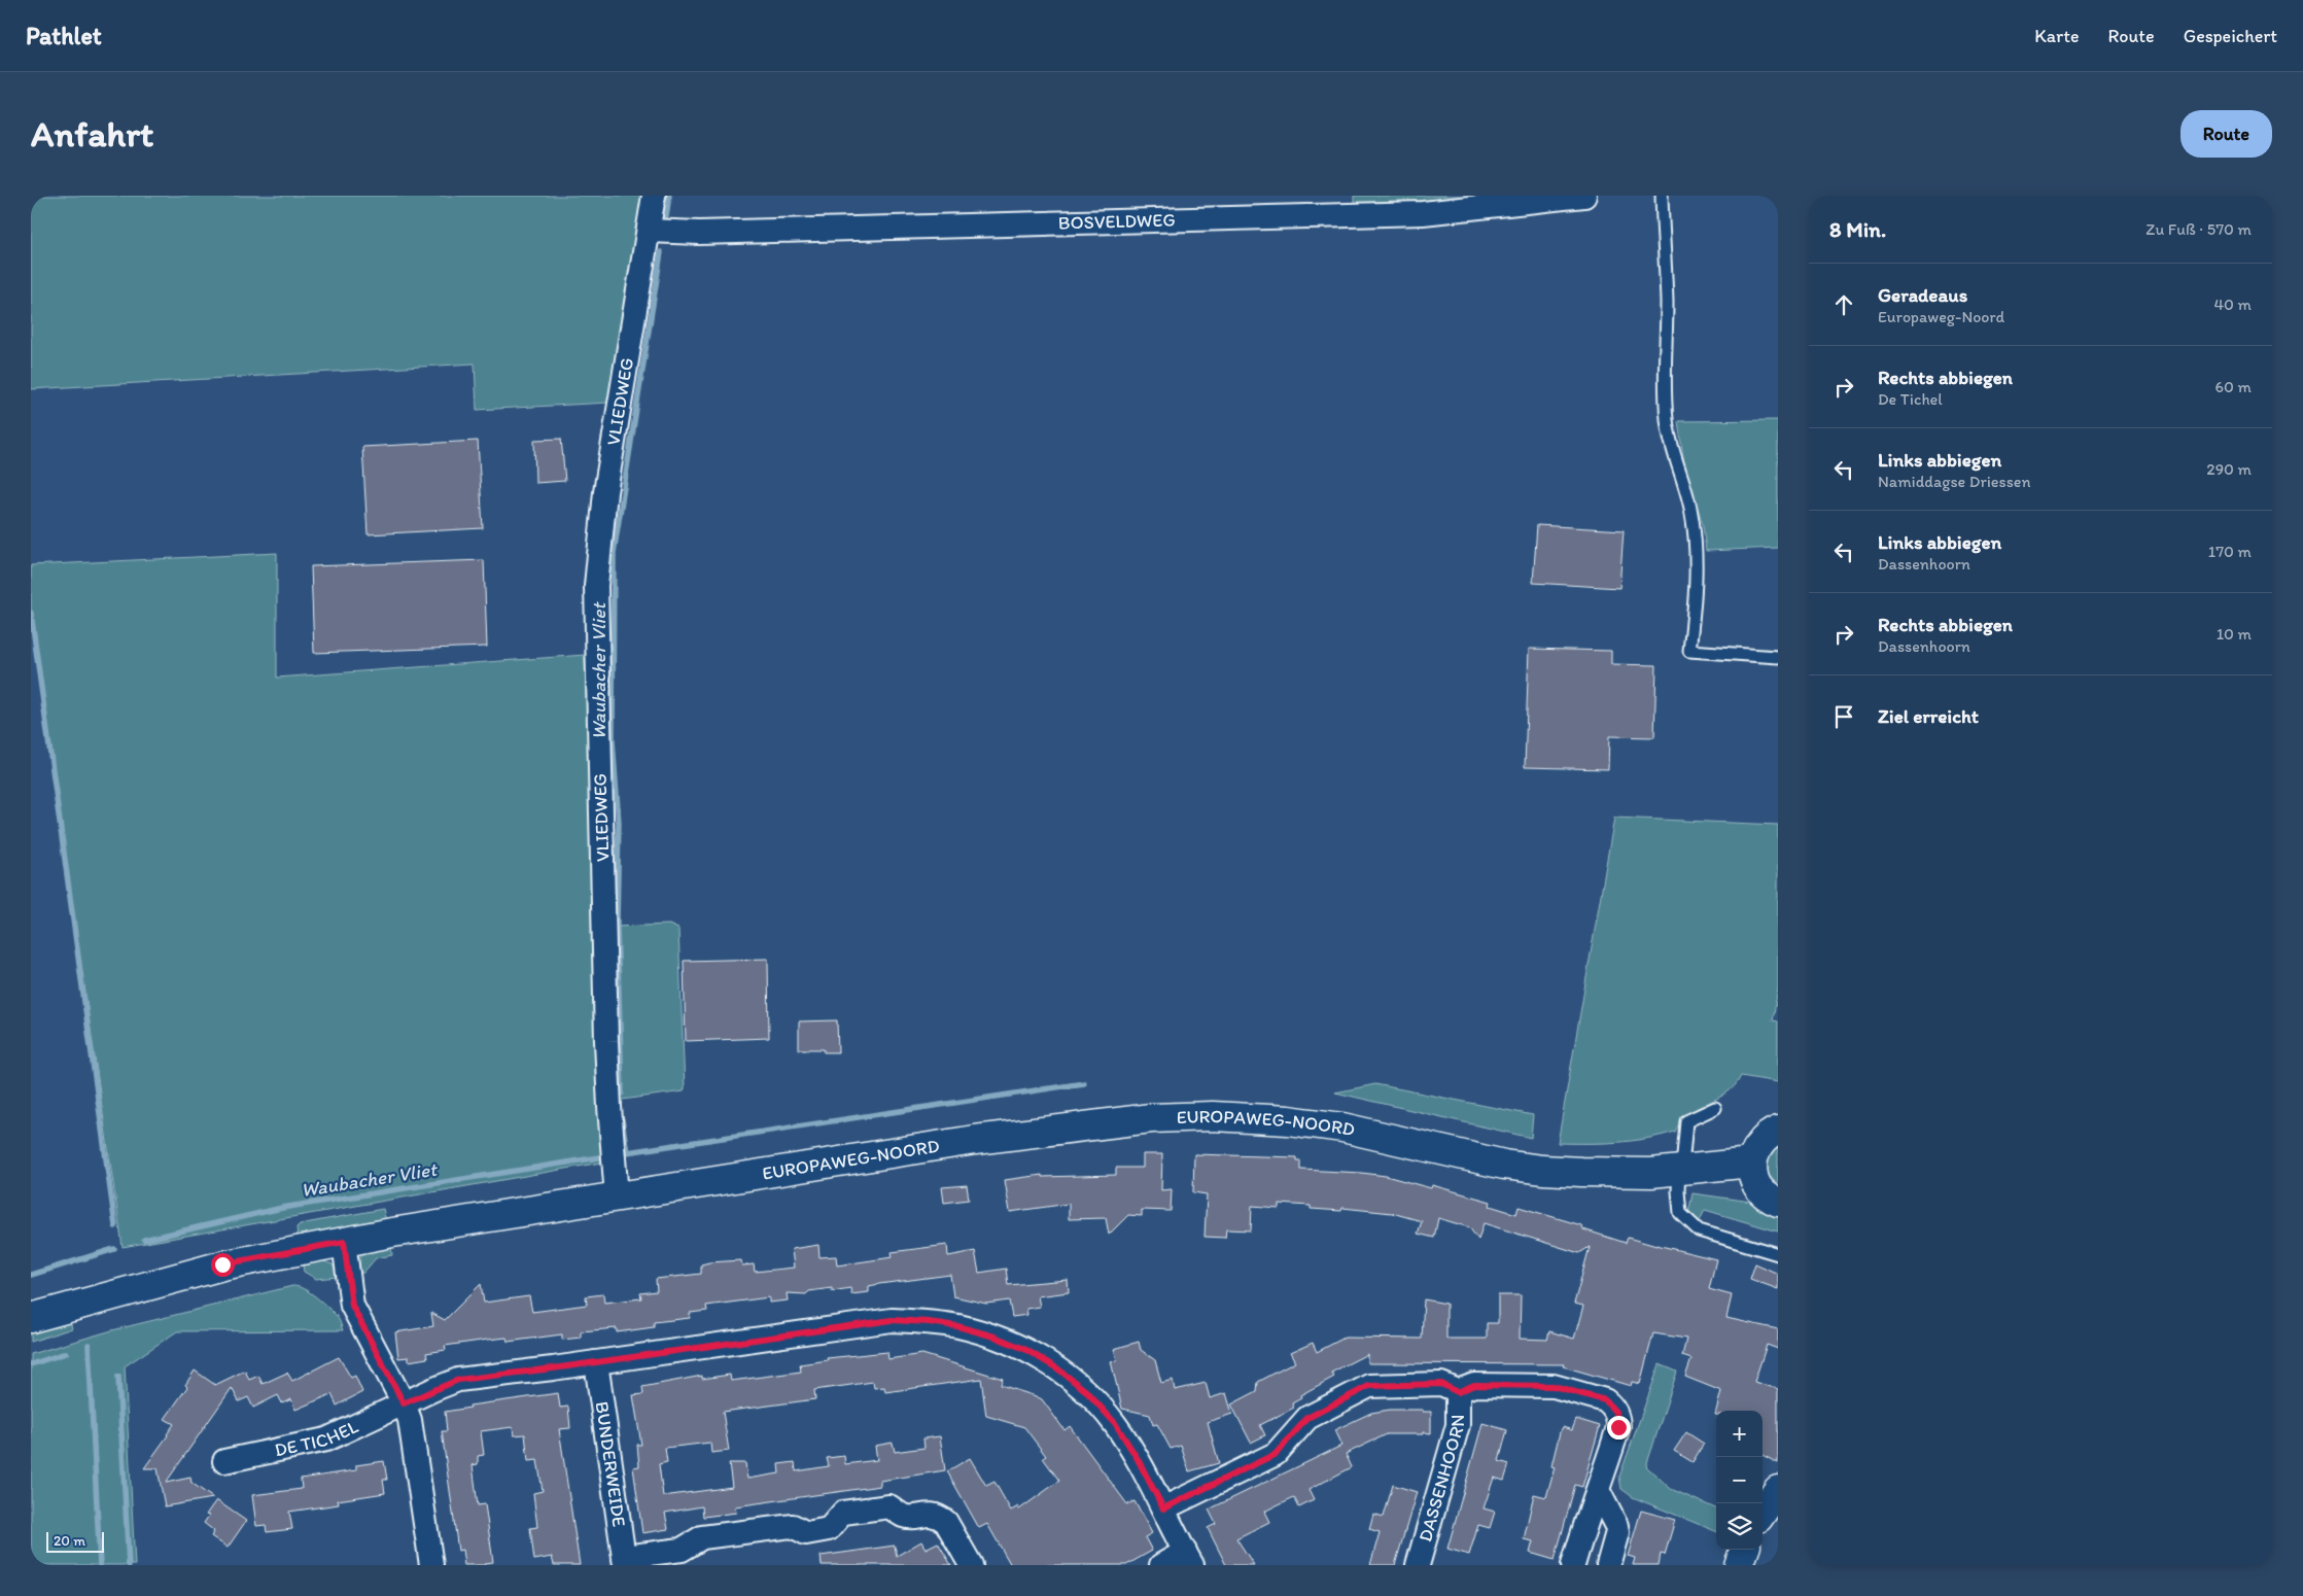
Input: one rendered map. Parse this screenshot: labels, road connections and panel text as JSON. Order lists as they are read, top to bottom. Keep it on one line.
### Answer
{"streets":{"street":["BOSVELDWEG","VLIEDWEG","EUROPAWEG-NOORD","DE TICHEL","BUNDERWEIDE","DASSENHOORN"]},"crossings":[["BOSVELDWEG","VLIEDWEG"],["VLIEDWEG","EUROPAWEG-NOORD"],["DE TICHEL","BUNDERWEIDE"],["DE TICHEL","DASSENHOORN"]],"water":["Waubacher Vliet"],"scale_bar":"20 m","page":{"header":"Pathlet","nav":["Karte","Route","Gespeichert"],"buttons":"Route","title":"Anfahrt","heading":["8 Min.","Zu Fuß · 570 m"],"list":[["Geradeaus","Europaweg-Noord","40 m"],["Rechts abbiegen","De Tichel","60 m"],["Links abbiegen","Namiddagse Driessen","290 m"],["Links abbiegen","Dassenhoorn","170 m"],["Rechts abbiegen","Dassenhoorn","10 m"],"Ziel erreicht"],"map_buttons":["+","−"],"scale":"20 m"}}
